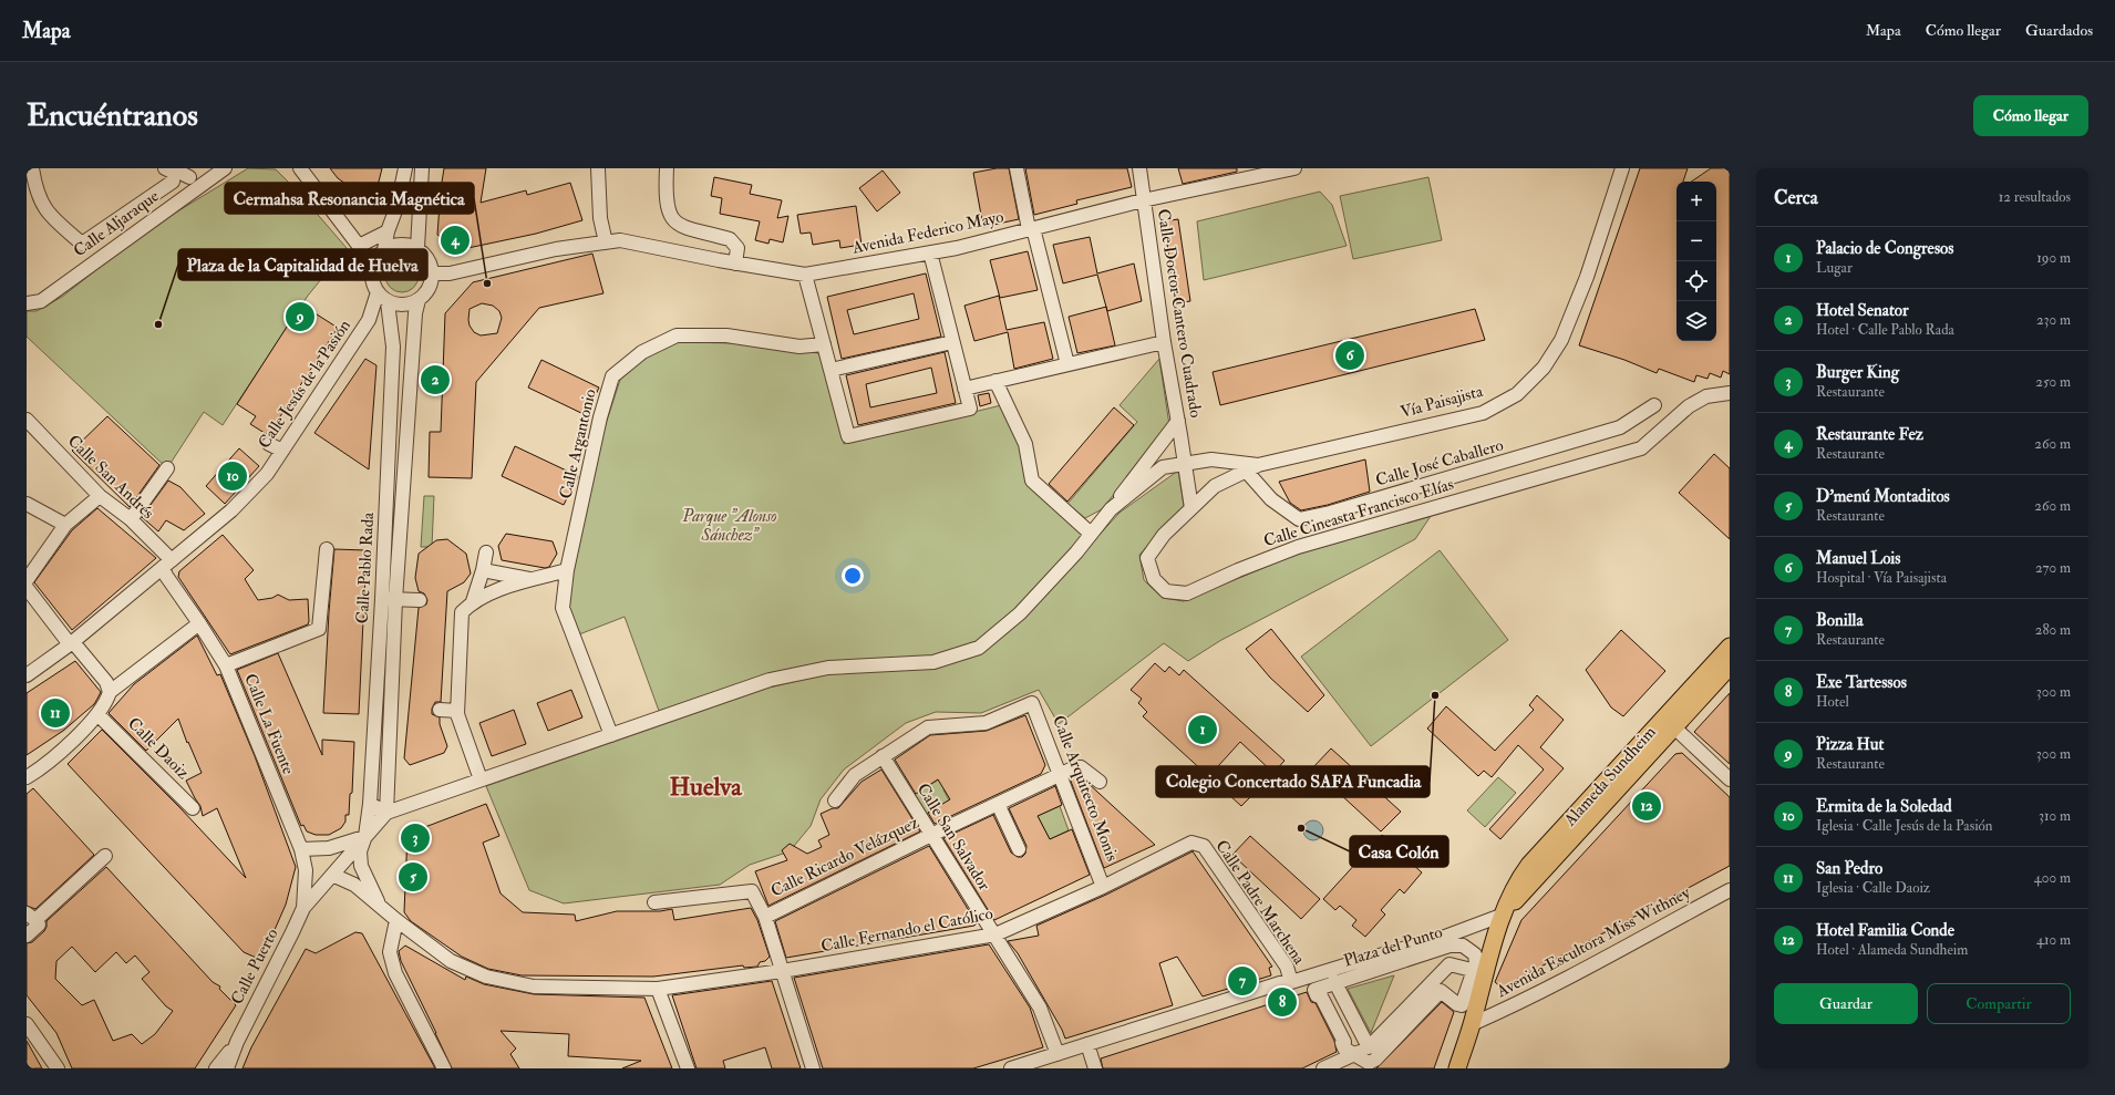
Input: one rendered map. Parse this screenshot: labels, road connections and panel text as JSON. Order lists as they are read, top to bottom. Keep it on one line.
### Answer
{"streets":{"main road":["Alameda Sundheim"],"street":["Calle Aljaraque","Avenida Federico Mayo","Calle Doctor Cantero Cuadrado","Calle Jesús de la Pasión","Vía Paisajista","Calle Argantonio","Calle José Caballero","Calle San Andrés","Calle Cineasta Francisco Elías","Calle Pablo Rada","Calle La Fuente","Calle Daoiz","Calle Arquitecto Monis","Calle San Salvador","Calle Ricardo Velázquez","Calle Padre Marchena","Calle Fernando el Católico","Avenida Escultora Miss Withney","Plaza del Punto","Calle Puerto"]},"crossings":[["Avenida Federico Mayo","Calle Doctor Cantero Cuadrado"],["Avenida Federico Mayo","Calle Jesús de la Pasión"],["Avenida Federico Mayo","Calle Pablo Rada"],["Calle Doctor Cantero Cuadrado","Calle Cineasta Francisco Elías"],["Calle Jesús de la Pasión","Calle San Andrés"],["Calle Jesús de la Pasión","Calle Pablo Rada"],["Calle Jesús de la Pasión","Calle La Fuente"],["Vía Paisajista","Calle José Caballero"],["Vía Paisajista","Calle Cineasta Francisco Elías"],["Calle José Caballero","Calle Cineasta Francisco Elías"],["Calle San Andrés","Calle La Fuente"],["Calle Pablo Rada","Calle Fernando el Católico"],["Calle La Fuente","Calle Puerto"],["Alameda Sundheim","Avenida Escultora Miss Withney"],["Calle Arquitecto Monis","Calle San Salvador"],["Calle Arquitecto Monis","Calle Ricardo Velázquez"],["Calle Arquitecto Monis","Calle Fernando el Católico"],["Calle San Salvador","Calle Ricardo Velázquez"],["Calle San Salvador","Calle Fernando el Católico"],["Calle Padre Marchena","Calle Fernando el Católico"]],"districts":["Huelva"],"parks":["Parque \"Alonso Sánchez\""],"places":["Cermahsa Resonancia Magnética","Plaza de la Capitalidad de Huelva","Colegio Concertado SAFA Funcadia","Casa Colón"],"page":{"header":"Mapa","nav":["Mapa","Cómo llegar","Guardados"],"buttons":["Cómo llegar",["Guardar","Compartir"]],"title":"Encuéntranos","heading":["Cerca","12 resultados"],"map_buttons":["+","−"],"pins":["4","9","6","2","10","11","1","12","3","5","7","8"],"list":[{"mark":"1","name":"Palacio de Congresos","note":"Lugar","value":"190 m"},{"mark":"2","name":"Hotel Senator","note":"Hotel · Calle Pablo Rada","value":"230 m"},{"mark":"3","name":"Burger King","note":"Restaurante","value":"250 m"},{"mark":"4","name":"Restaurante Fez","note":"Restaurante","value":"260 m"},{"mark":"5","name":"D'menú Montaditos","note":"Restaurante","value":"260 m"},{"mark":"6","name":"Manuel Lois","note":"Hospital · Vía Paisajista","value":"270 m"},{"mark":"7","name":"Bonilla","note":"Restaurante","value":"280 m"},{"mark":"8","name":"Exe Tartessos","note":"Hotel","value":"300 m"},{"mark":"9","name":"Pizza Hut","note":"Restaurante","value":"300 m"},{"mark":"10","name":"Ermita de la Soledad","note":"Iglesia · Calle Jesús de la Pasión","value":"310 m"},{"mark":"11","name":"San Pedro","note":"Iglesia · Calle Daoiz","value":"400 m"},{"mark":"12","name":"Hotel Familia Conde","note":"Hotel · Alameda Sundheim","value":"410 m"}]}}
